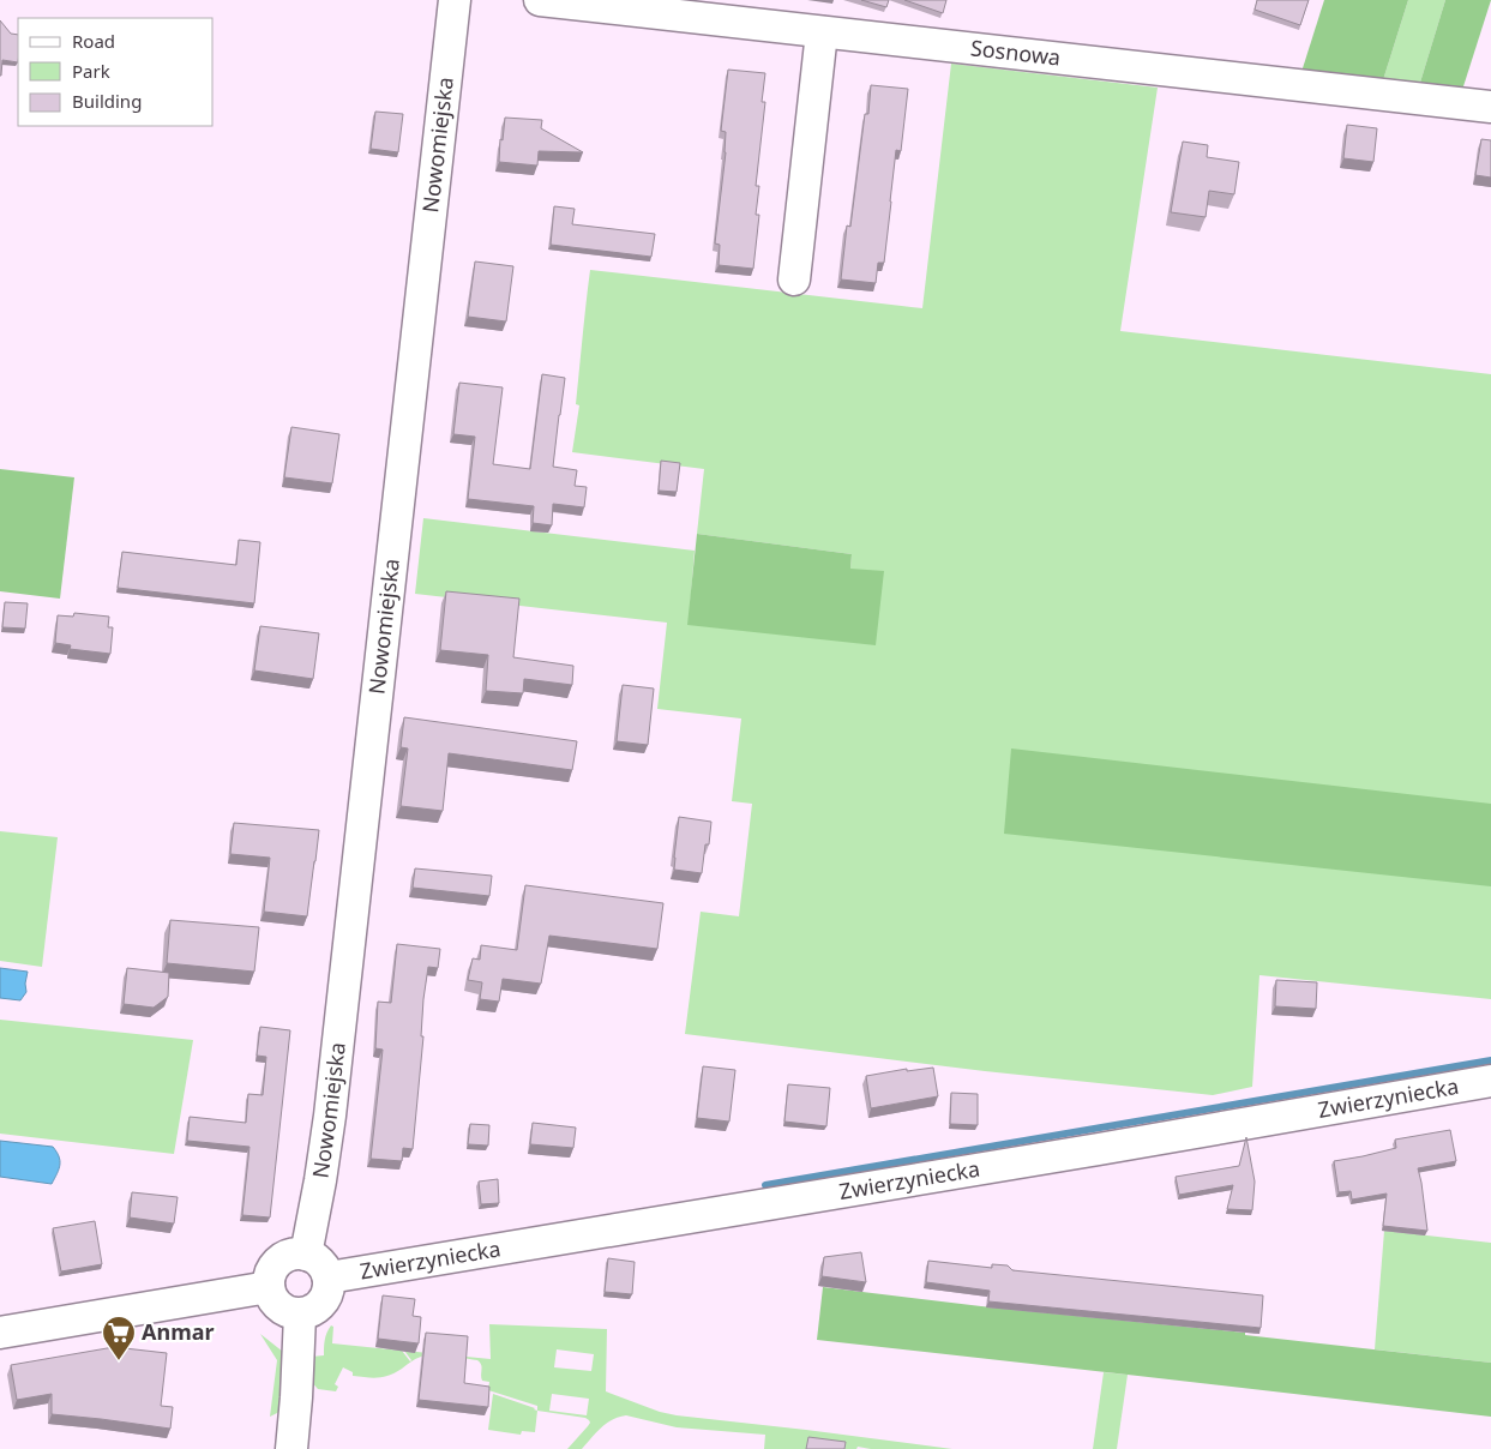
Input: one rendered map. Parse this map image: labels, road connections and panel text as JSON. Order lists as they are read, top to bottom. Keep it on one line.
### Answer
{"streets":{"street":["Sosnowa","Nowomiejska","Zwierzyniecka"]},"crossings":[["Nowomiejska","Zwierzyniecka"]],"places":{"supermarket":["Anmar"]},"legend":["Road","Park","Building"]}
